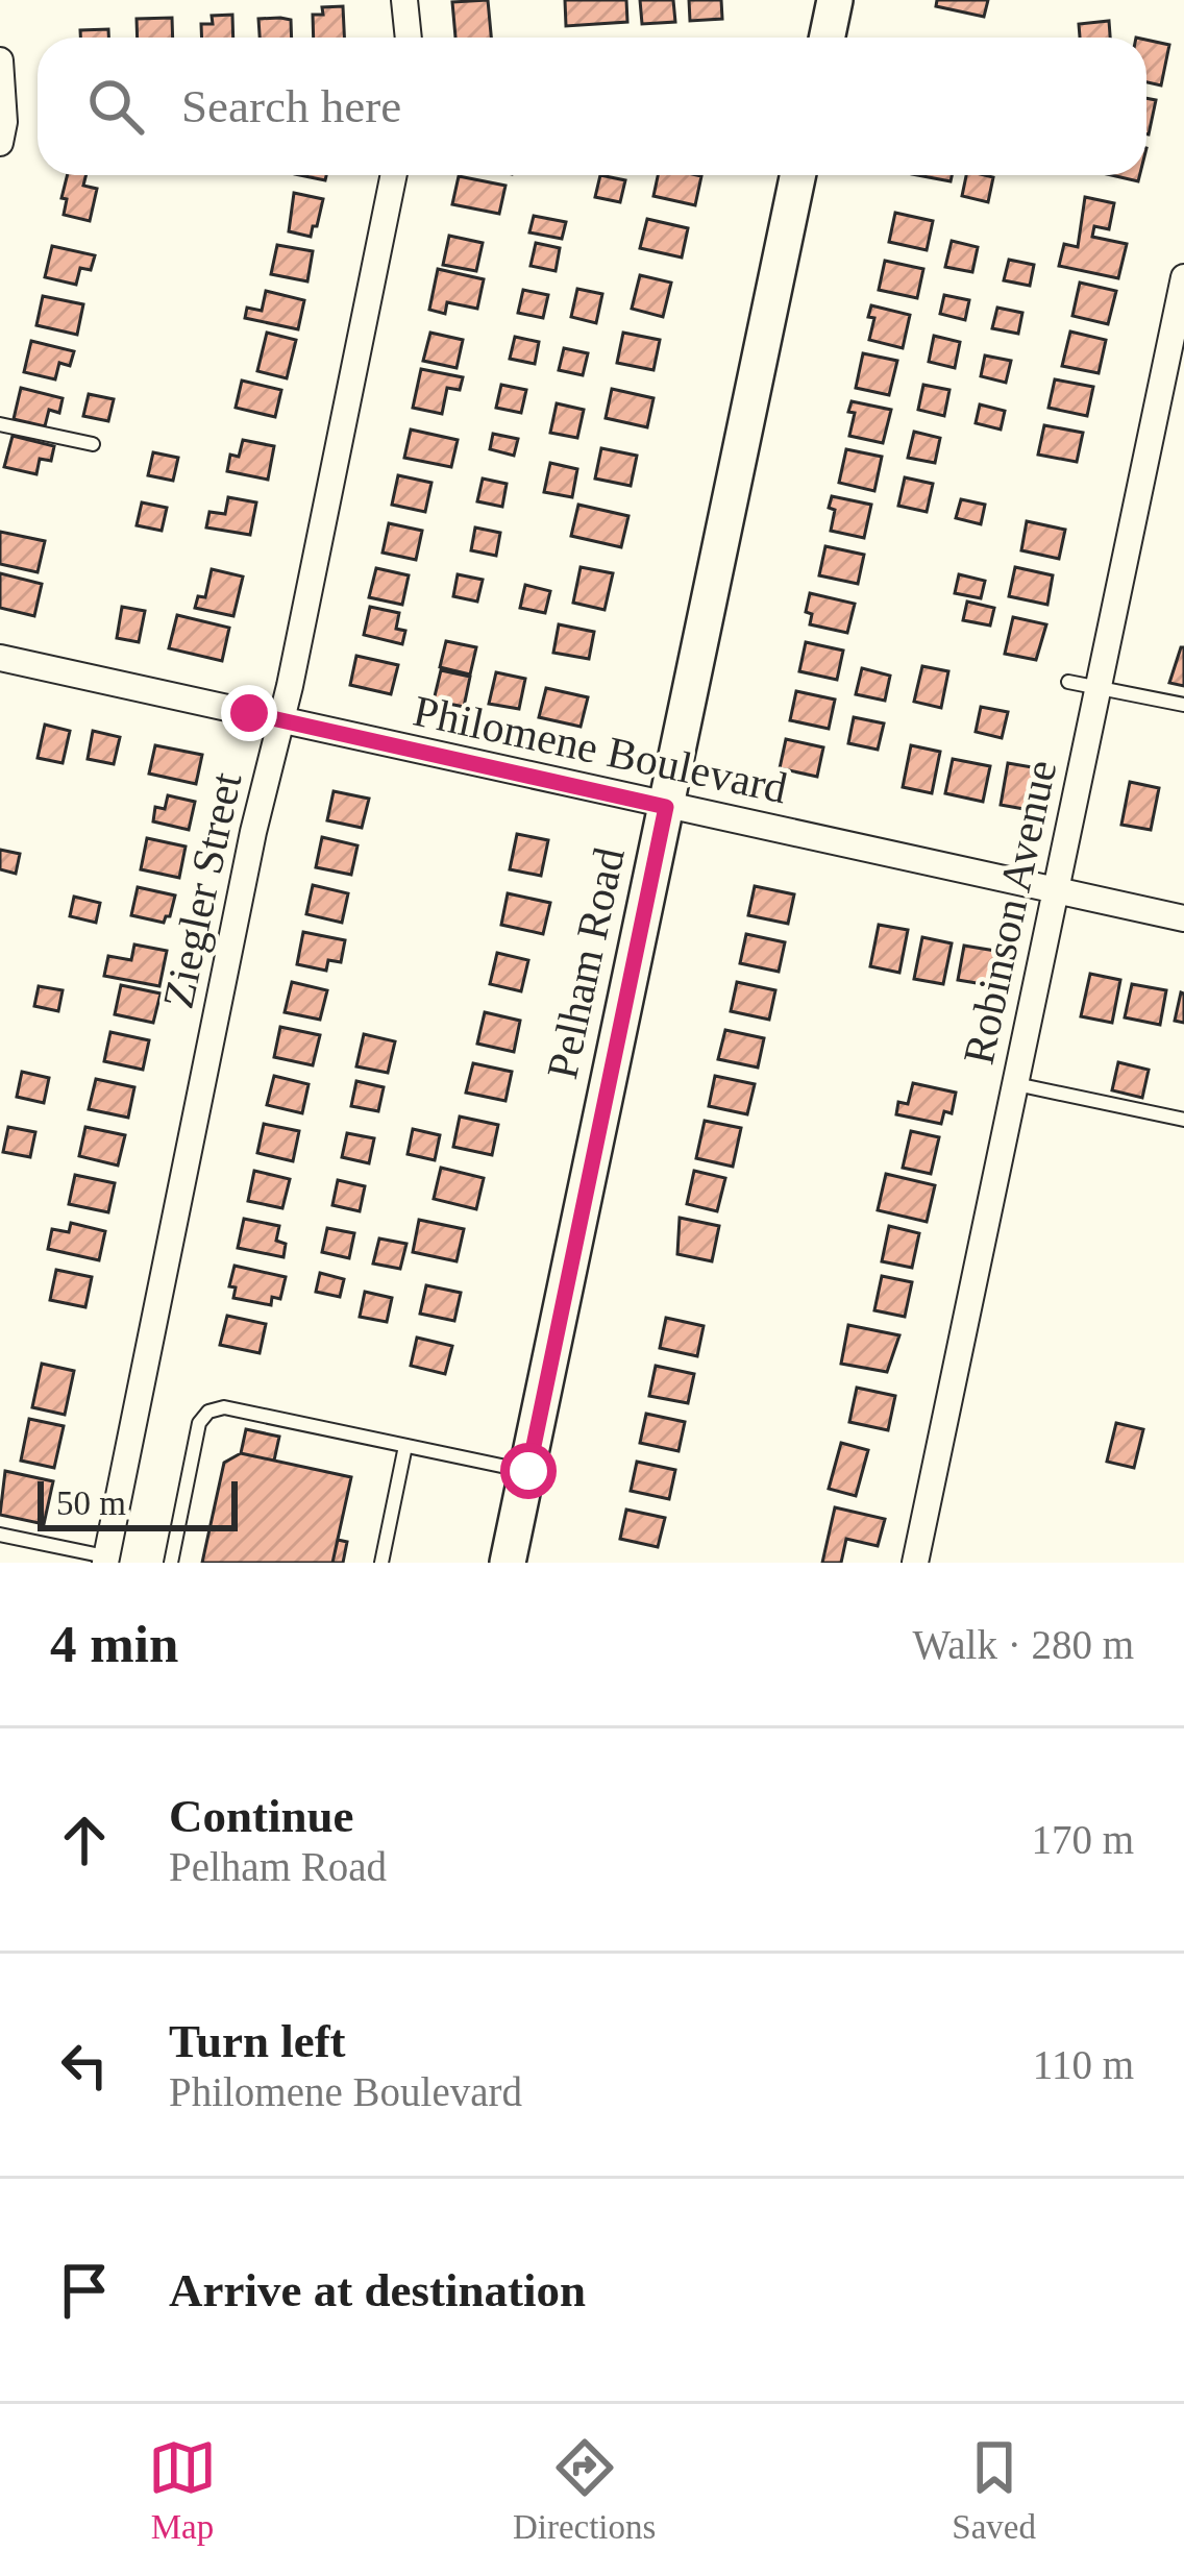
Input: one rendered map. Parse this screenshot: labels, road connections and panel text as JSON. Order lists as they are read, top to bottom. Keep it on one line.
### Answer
{"streets":{"main road":["Pelham Road"],"street":["Philomene Boulevard","Ziegler Street","Robinson Avenue"]},"crossings":[["Philomene Boulevard","Ziegler Street"],["Philomene Boulevard","Robinson Avenue"],["Philomene Boulevard","Pelham Road"]],"scale_bar":"50 m","page":{"search":"Search here","scale":"50 m","heading":["4 min","Walk · 280 m"],"list":[["Continue","Pelham Road","170 m"],["Turn left","Philomene Boulevard","110 m"],"Arrive at destination"],"nav":["Map","Directions","Saved"]}}
